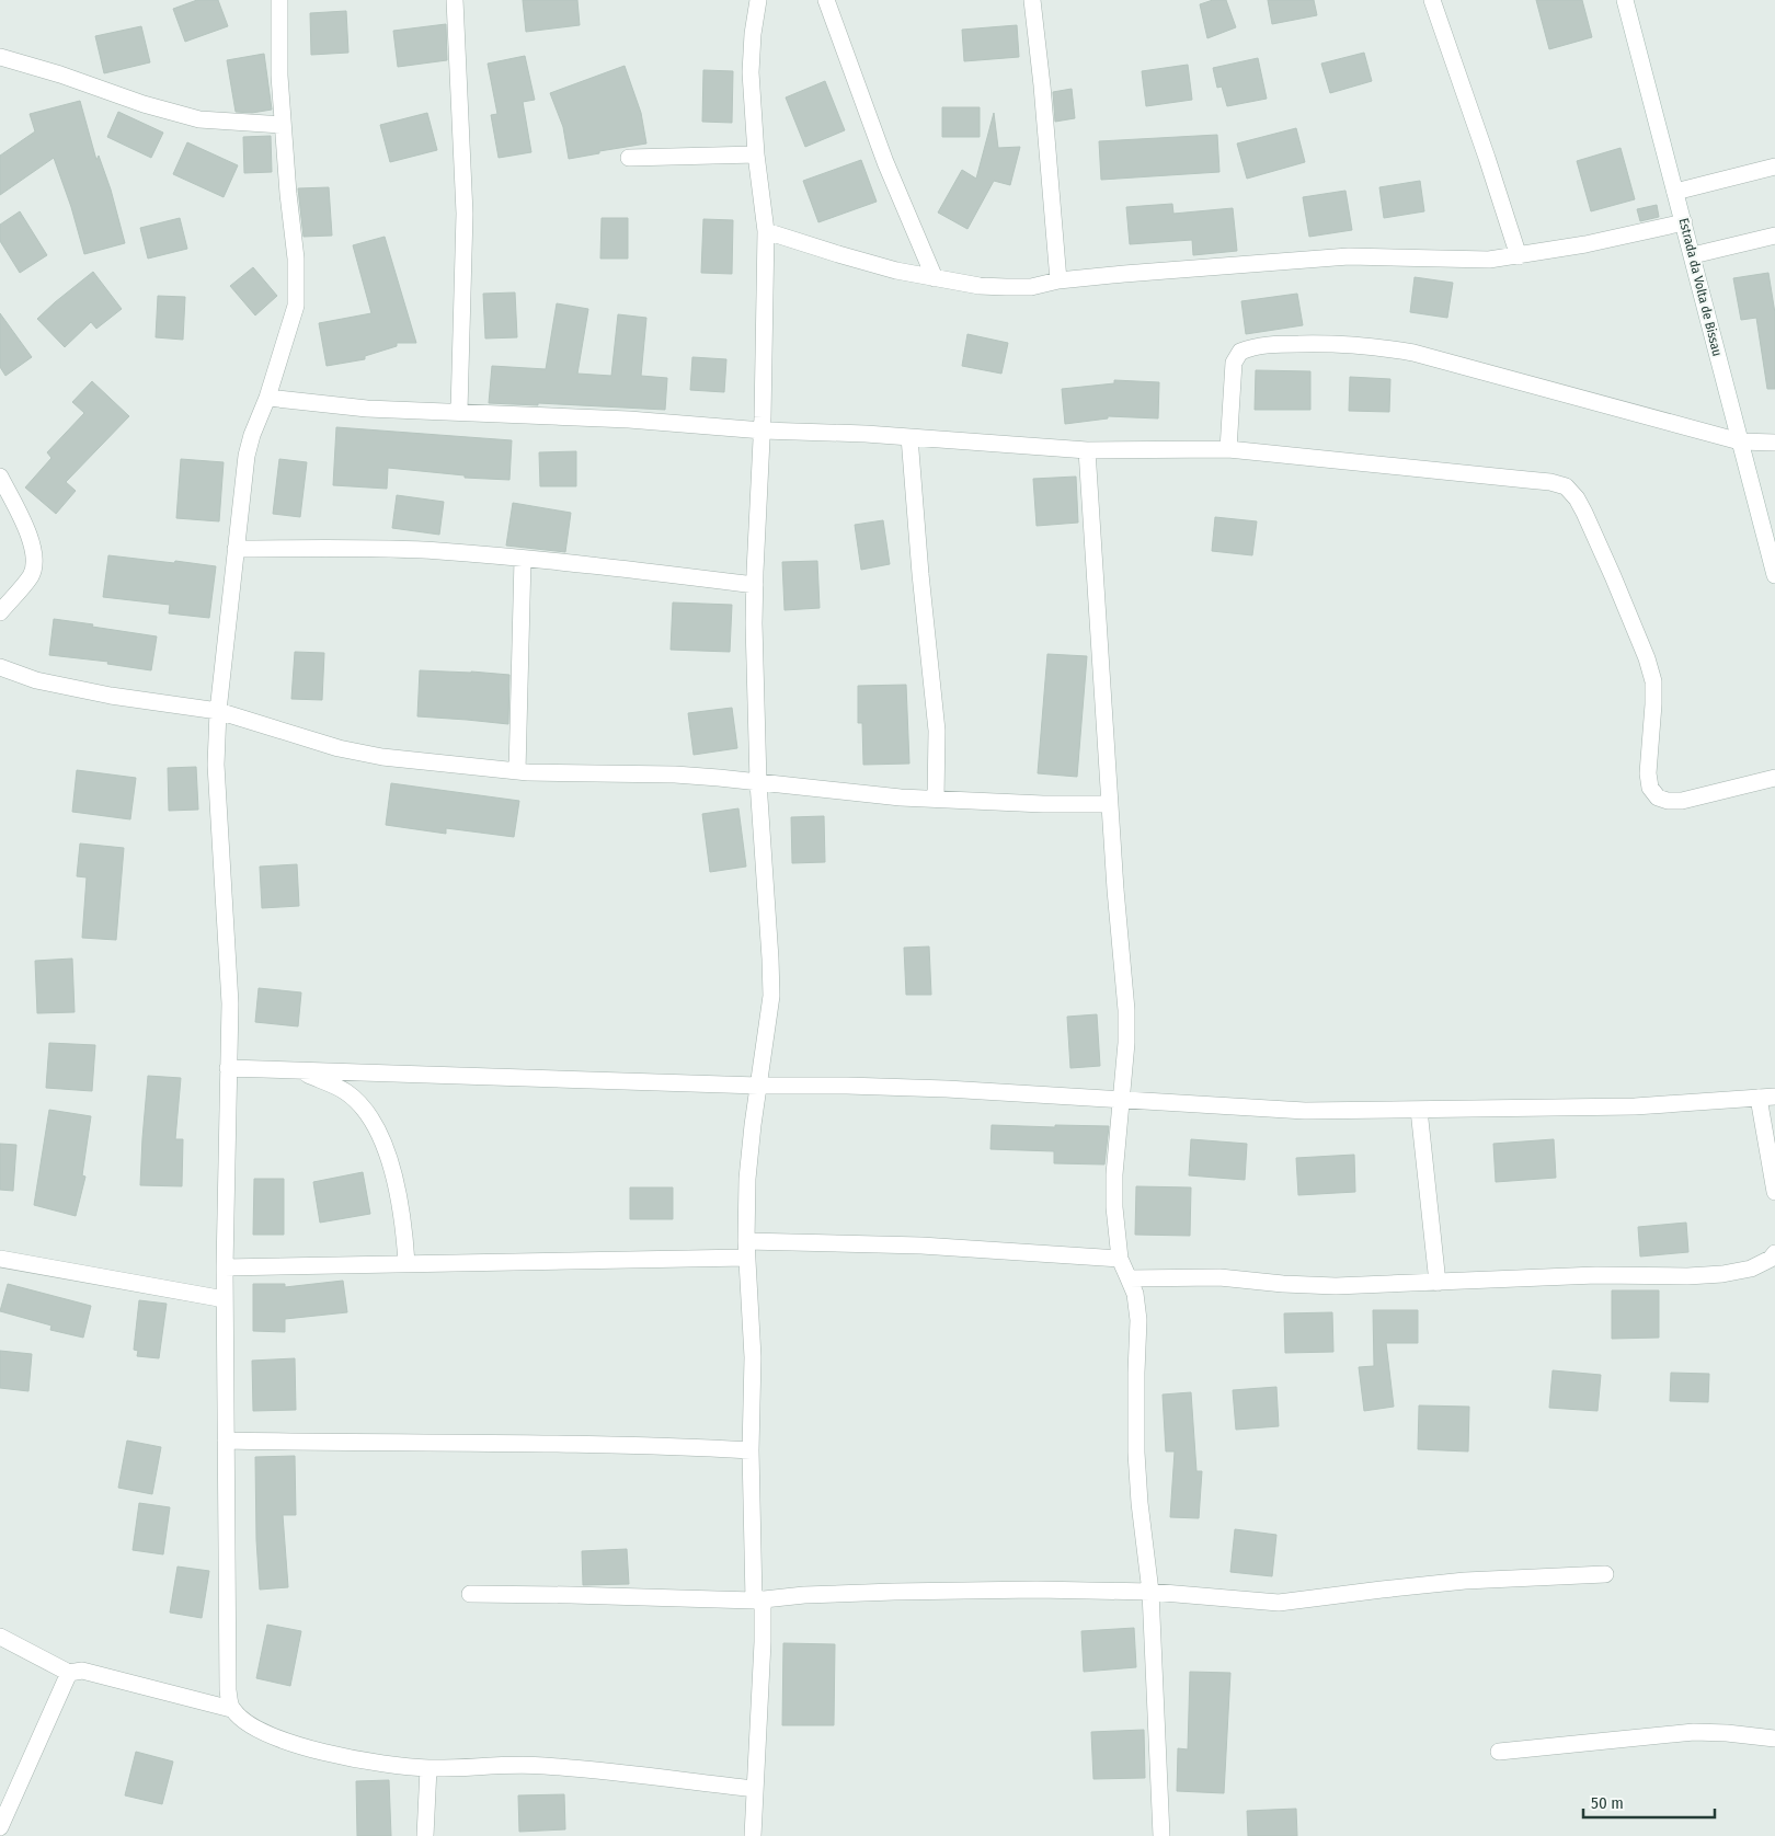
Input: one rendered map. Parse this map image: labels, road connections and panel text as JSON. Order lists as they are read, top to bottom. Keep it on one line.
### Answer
{"streets":{"street":["Estrada da Volta de Bissau"]},"scale_bar":"50 m"}
